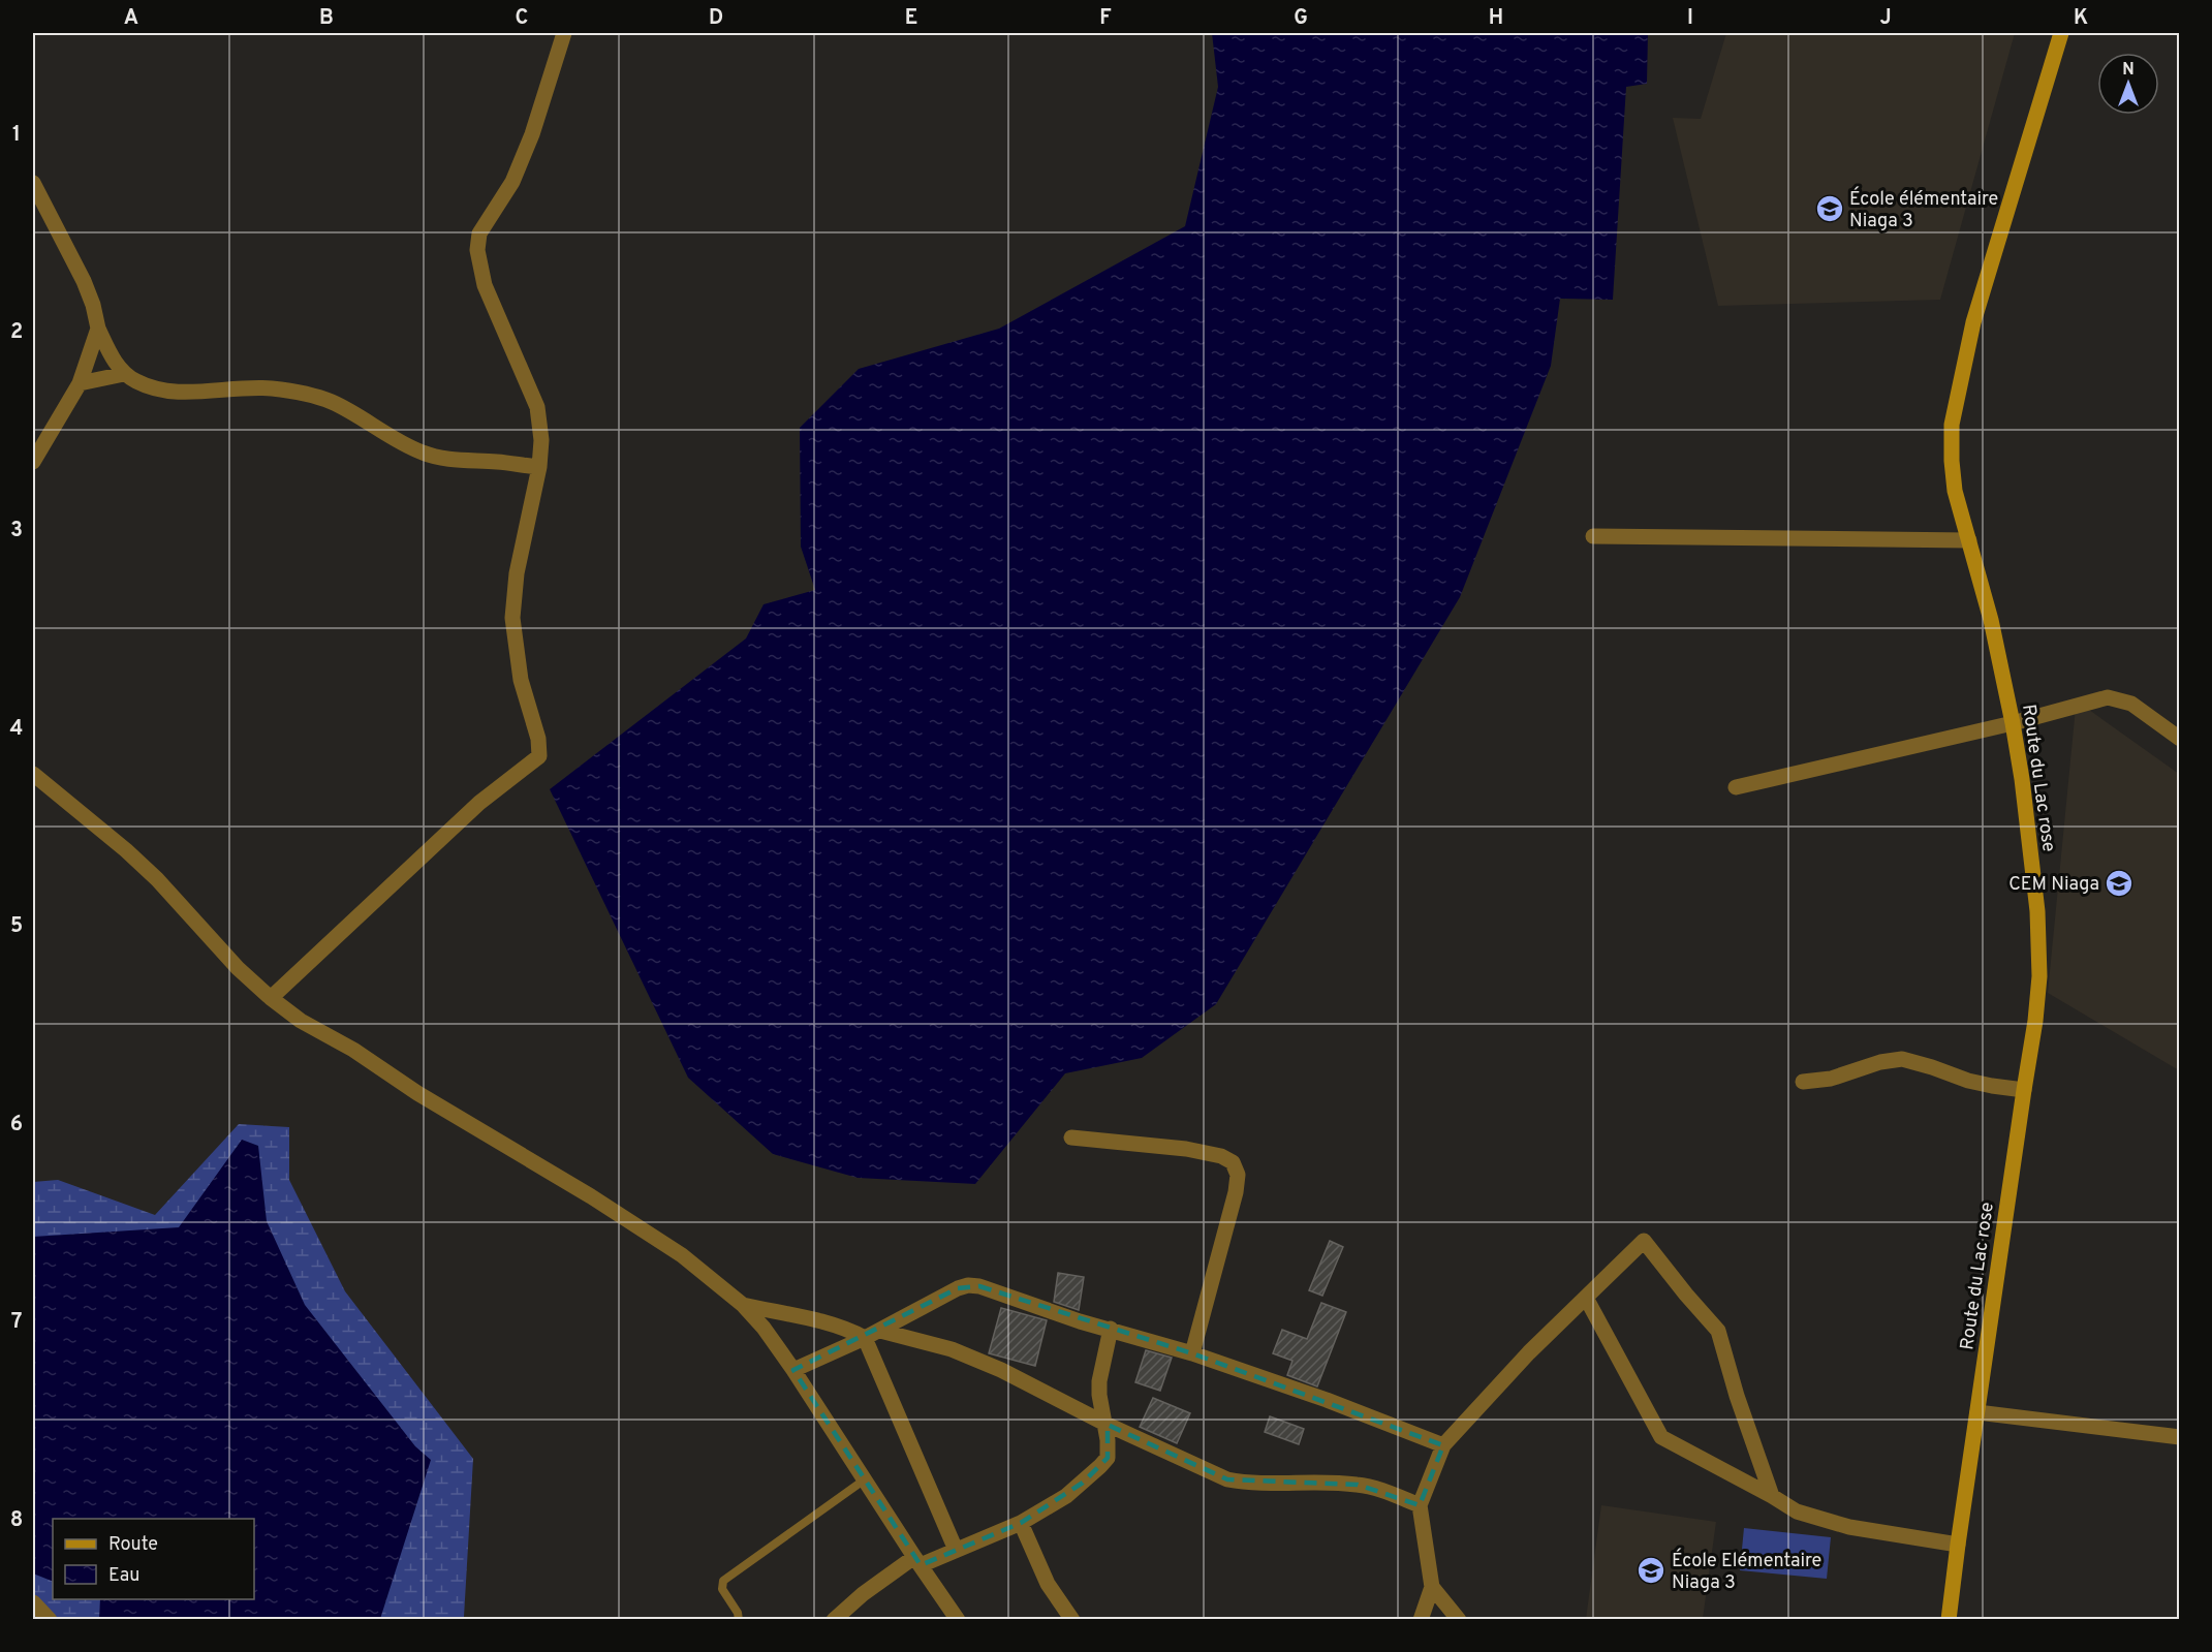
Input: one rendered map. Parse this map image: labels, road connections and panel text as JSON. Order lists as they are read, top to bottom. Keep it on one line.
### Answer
{"streets":{"main road":["Route du Lac rose"]},"places":{"school or university":["École élémentaire Niaga 3","CEM Niaga","École Elémentaire Niaga 3"]},"legend":["Route","Eau"],"north":"top","grid":{"columns":["A","B","C","D","E","F","G","H","I","J","K"],"rows":["1","2","3","4","5","6","7","8"]}}
